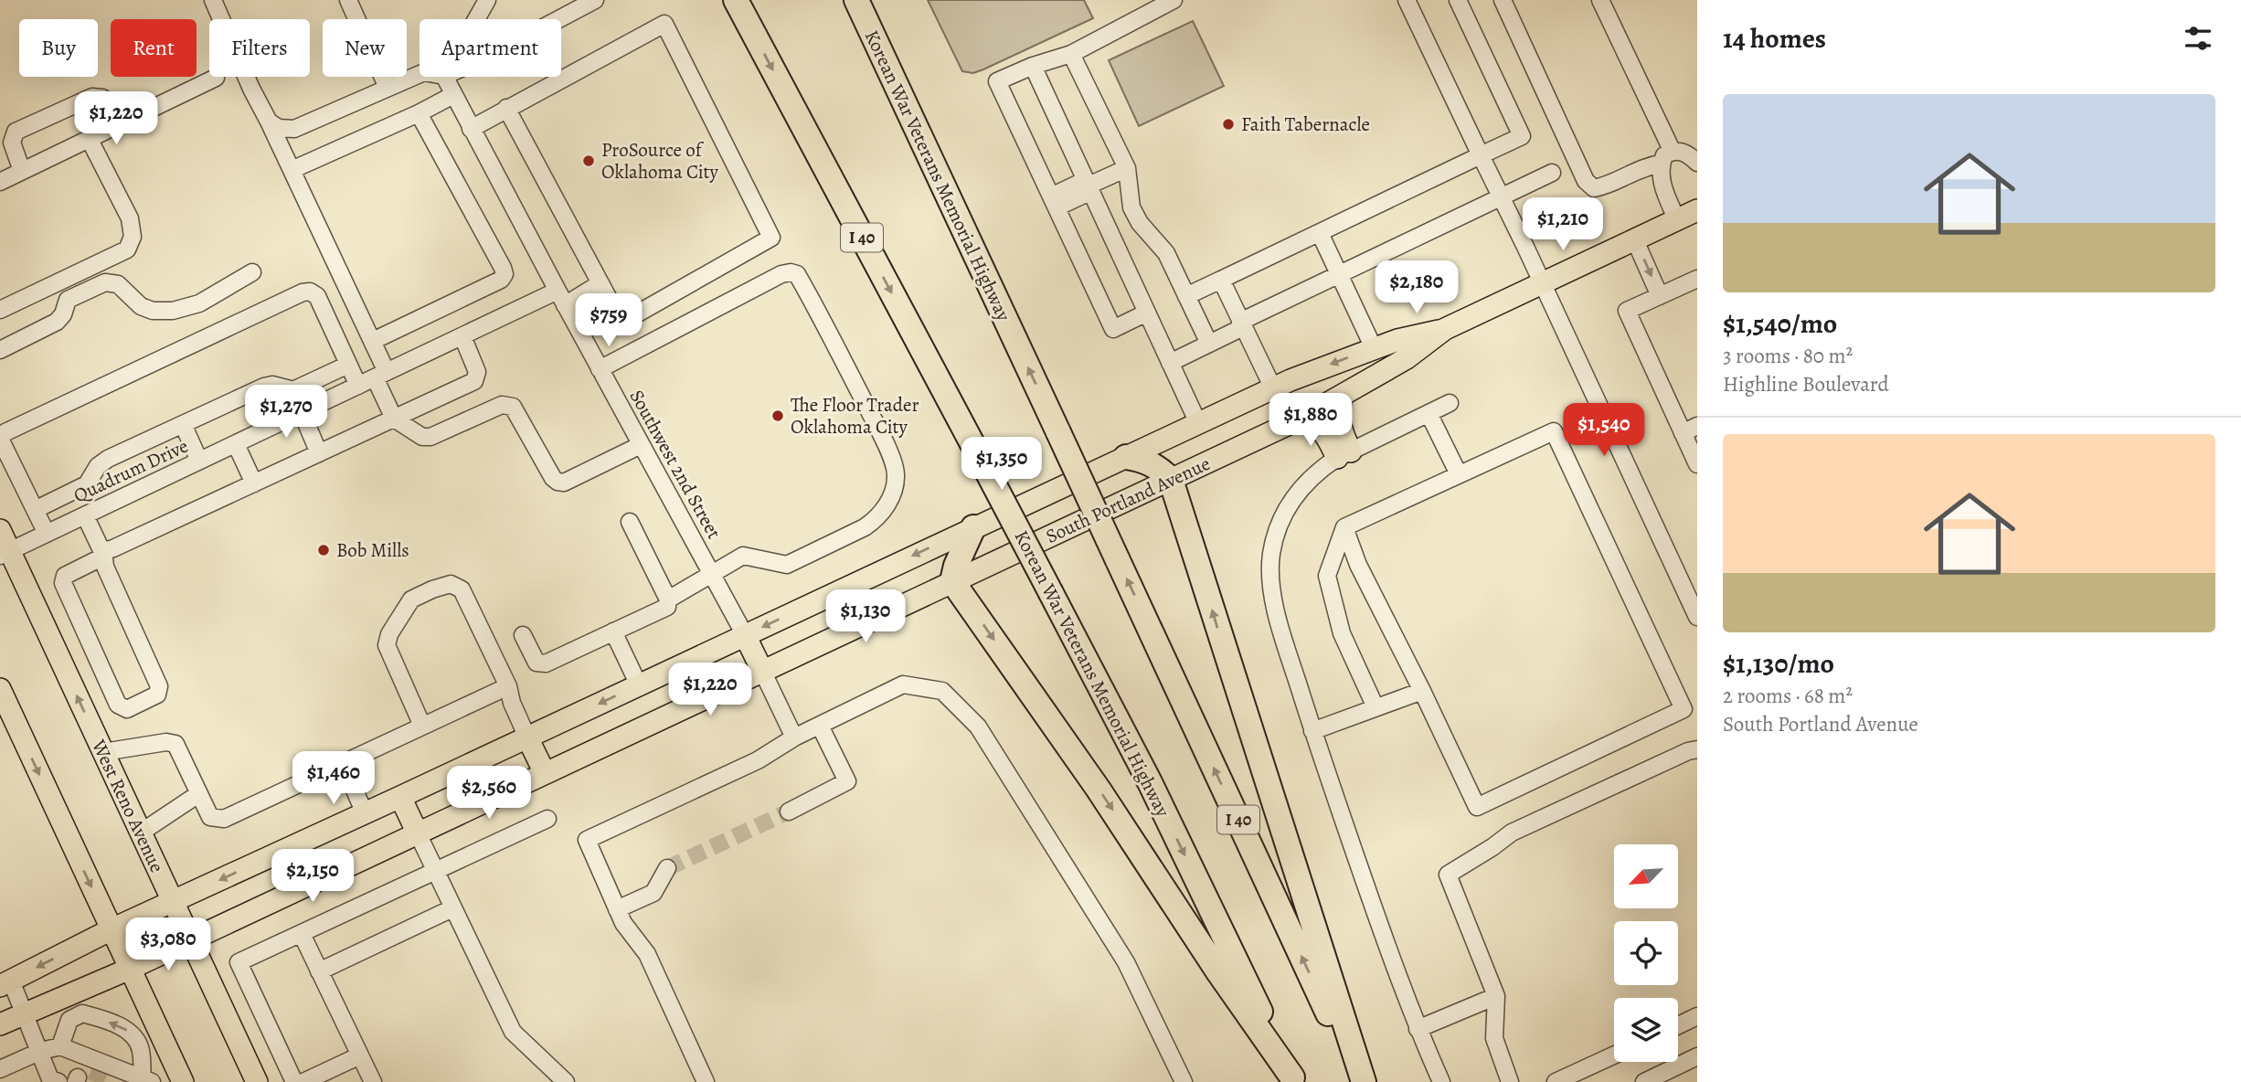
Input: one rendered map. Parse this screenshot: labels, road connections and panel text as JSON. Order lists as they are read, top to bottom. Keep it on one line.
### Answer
{"streets":{"highway":["Korean War Veterans Memorial Highway","I 40"],"main road":["South Portland Avenue","West Reno Avenue"],"street":["Southwest 2nd Street","Quadrum Drive"]},"crossings":[["Southwest 2nd Street","Quadrum Drive"],["Southwest 2nd Street","South Portland Avenue"],["Quadrum Drive","West Reno Avenue"],["South Portland Avenue","West Reno Avenue"]],"places":["Faith Tabernacle","ProSource of Oklahoma City","The Floor Trader Oklahoma City","Bob Mills"],"north":"bottom left","page":{"heading":"14 homes","chip":["Buy","Rent","Filters","New","Apartment"],"list":[{"name":"$1,540/mo","note":"3 rooms · 80 m² · Highline Boulevard"},{"name":"$1,130/mo","note":"2 rooms · 68 m² · South Portland Avenue"}],"price":["$1,220","$1,210","$2,180","$759","$1,270","$1,880","$1,540","$1,350","$1,130","$1,220","$1,460","$2,560","$2,150","$3,080"]}}
